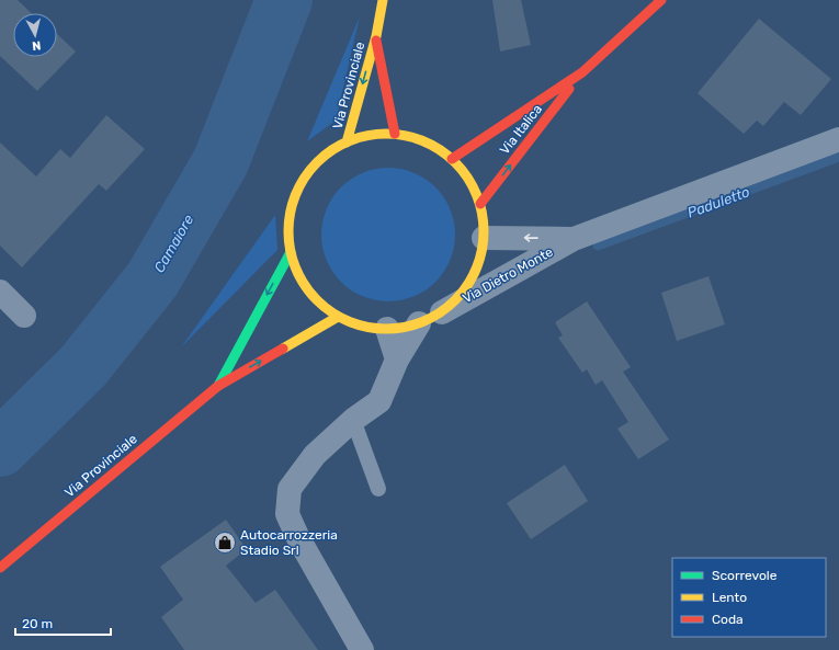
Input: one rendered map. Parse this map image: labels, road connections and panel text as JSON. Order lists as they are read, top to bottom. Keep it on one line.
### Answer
{"streets":{"main road":["Via Provinciale","Via Italica"],"street":["Via Dietro Monte"]},"crossings":[["Via Provinciale","Via Italica"],["Via Provinciale","Via Dietro Monte"]],"water":["Paduletto","Camaiore"],"places":{"shop":["Autocarrozzeria Stadio Srl"]},"legend":["Scorrevole","Lento","Coda"],"scale_bar":"20 m","north":"bottom"}
